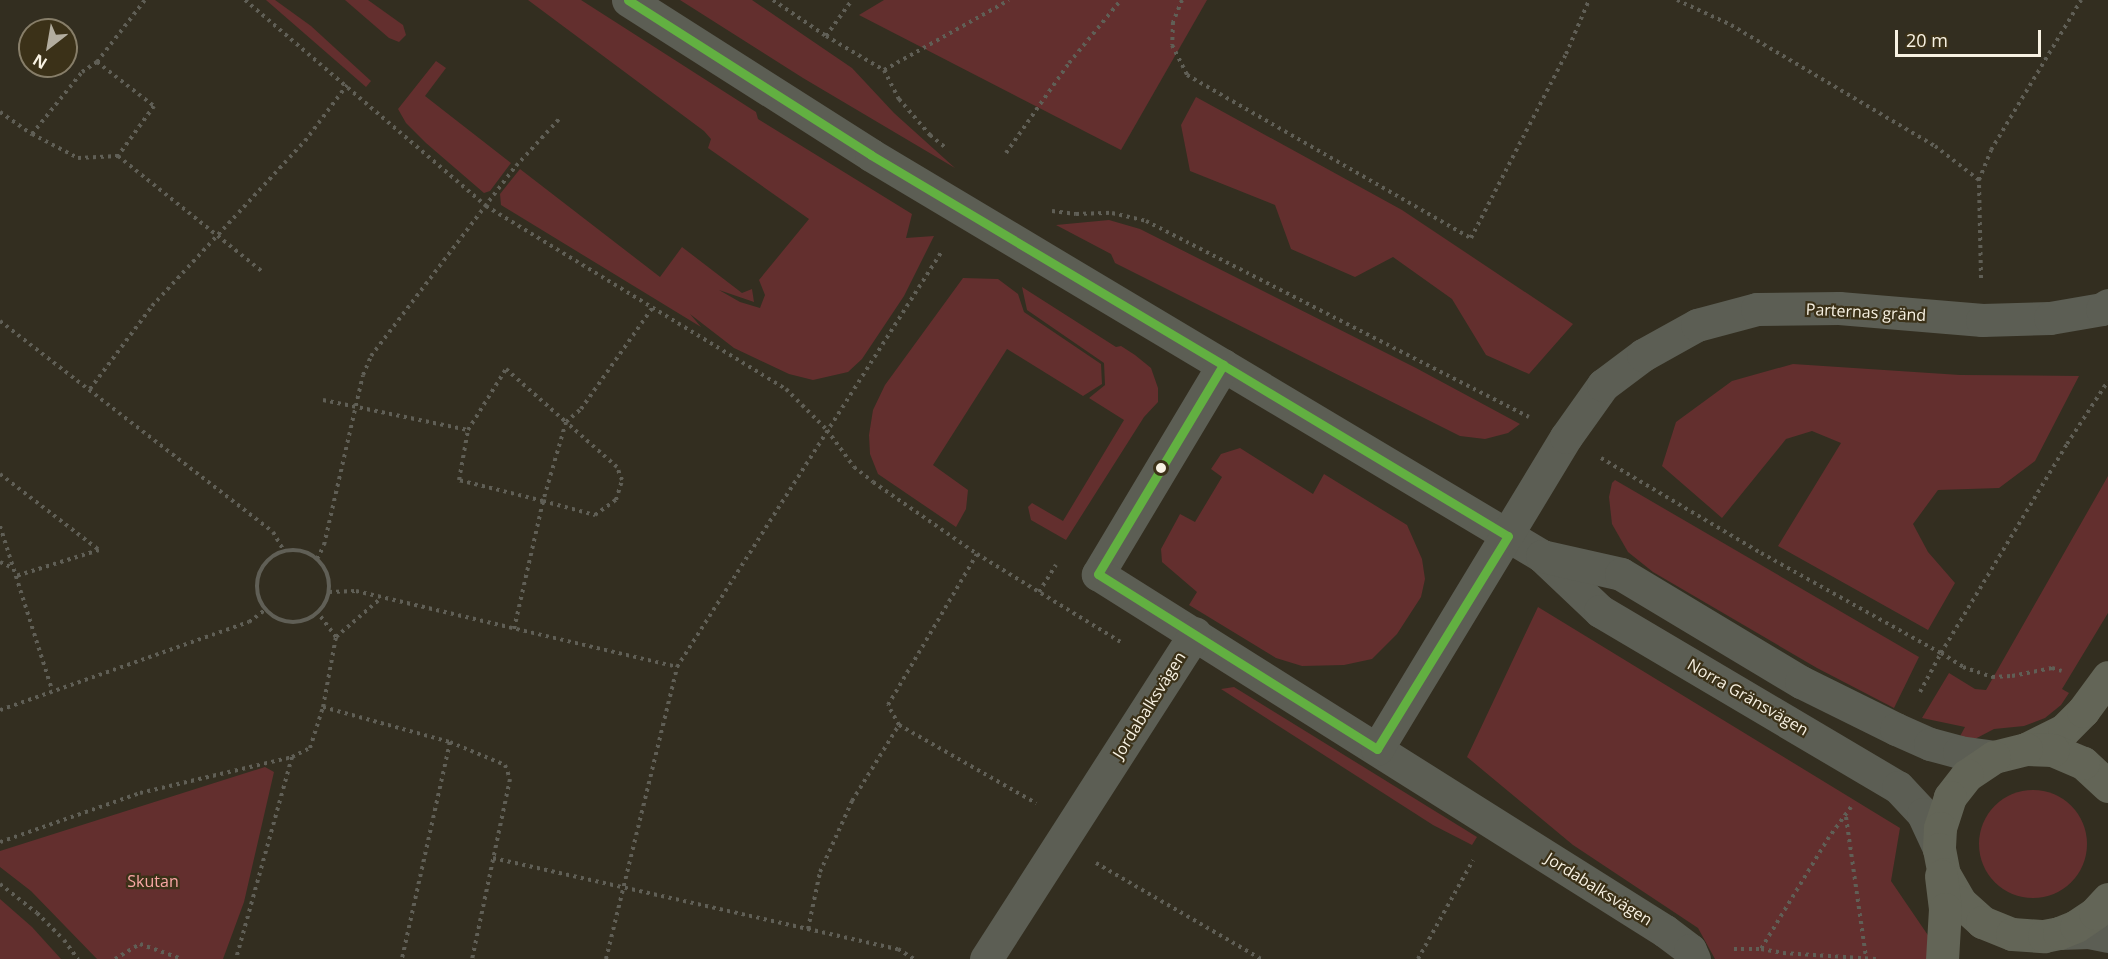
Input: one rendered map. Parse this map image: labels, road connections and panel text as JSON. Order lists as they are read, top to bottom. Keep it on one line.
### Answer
{"streets":{"street":["Parternas gränd","Norra Gränsvägen","Jordabalksvägen"]},"crossings":[["Parternas gränd","Norra Gränsvägen"]],"parks":["Skutan"],"scale_bar":"20 m","north":"bottom left"}
